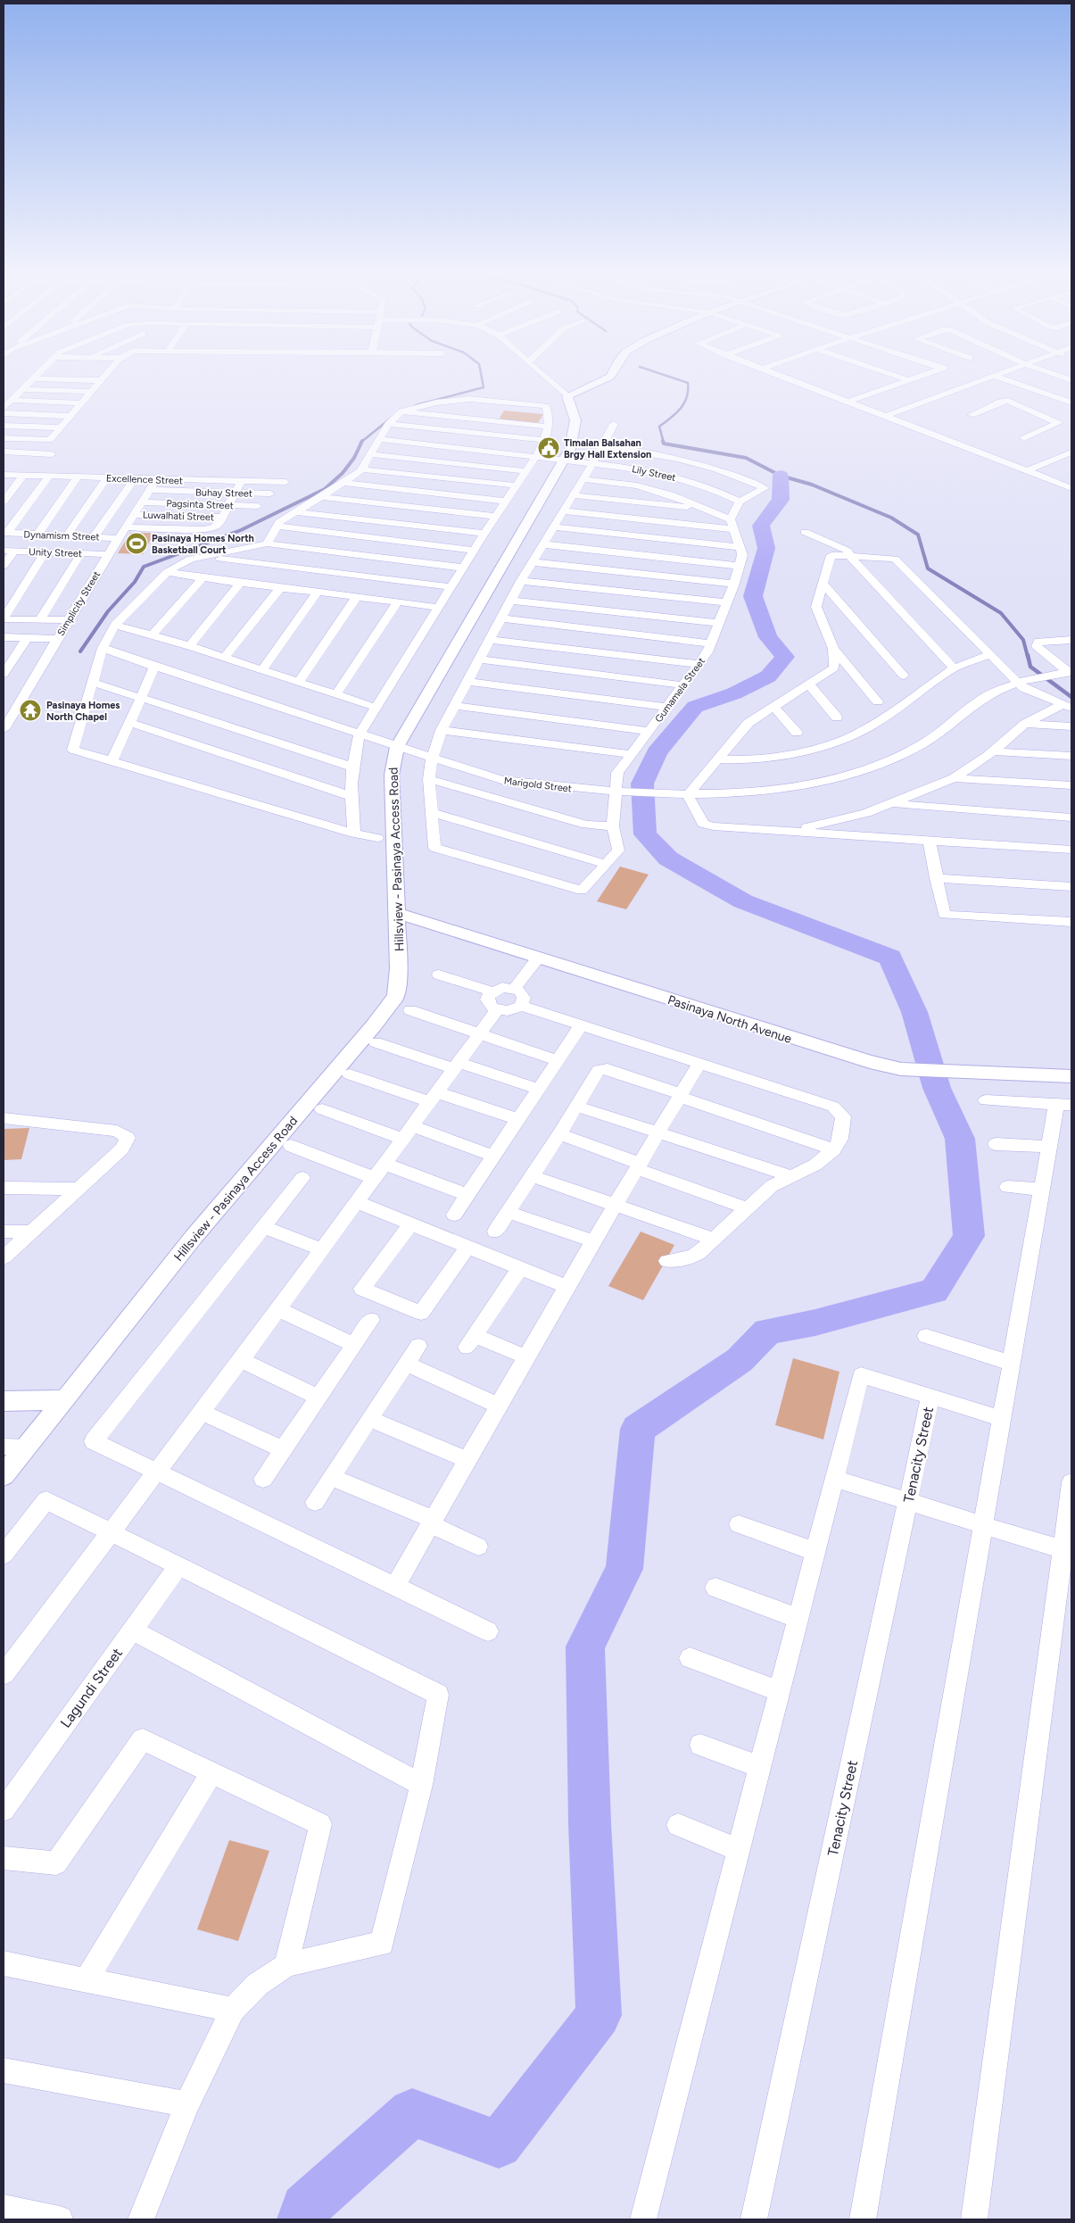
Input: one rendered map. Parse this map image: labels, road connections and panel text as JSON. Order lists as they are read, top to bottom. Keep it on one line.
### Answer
{"streets":{"street":["Lily Street","Excellence Street","Buhay Street","Pagsinta Street","Luwalhati Street","Dynamism Street","Unity Street","Simplicity Street","Gumamela Street","Marigold Street","Hillsview - Pasinaya Access Road","Pasinaya North Avenue","Tenacity Street","Lagundi Street"]},"crossings":[["Lily Street","Hillsview - Pasinaya Access Road"],["Excellence Street","Simplicity Street"],["Buhay Street","Simplicity Street"],["Pagsinta Street","Simplicity Street"],["Luwalhati Street","Simplicity Street"],["Dynamism Street","Simplicity Street"],["Unity Street","Simplicity Street"],["Gumamela Street","Marigold Street"],["Marigold Street","Hillsview - Pasinaya Access Road"],["Hillsview - Pasinaya Access Road","Pasinaya North Avenue"]],"places":{"public building":["Timalan Balsahan Brgy Hall Extension"],"sports":["Pasinaya Homes North Basketball Court"],"temple":["Pasinaya Homes North Chapel"]}}
